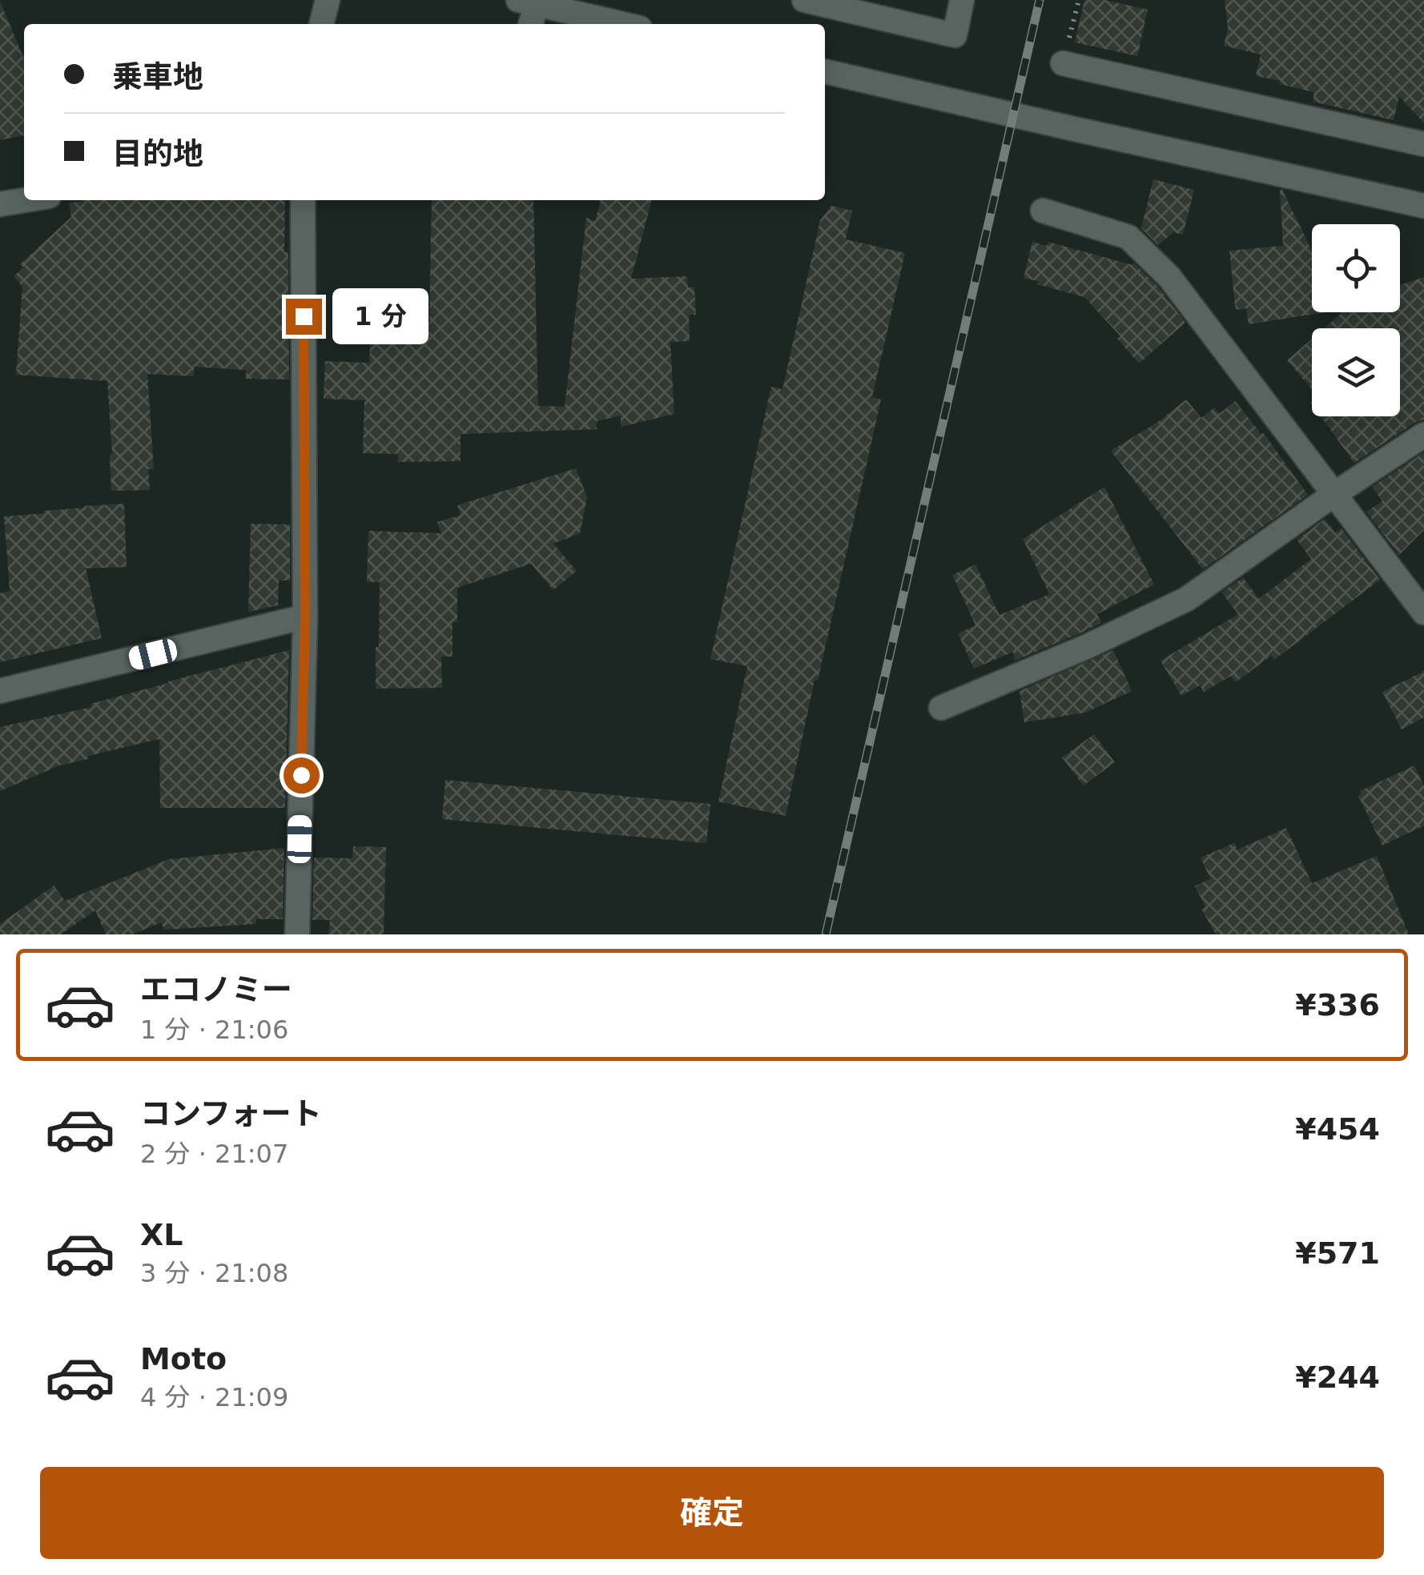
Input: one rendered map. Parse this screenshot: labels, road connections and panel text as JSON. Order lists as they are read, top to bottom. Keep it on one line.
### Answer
{"page":{"banner":["乗車地","目的地"],"bubble":"1 分","list":[{"name":"エコノミー","note":"1 分 · 21:06","value":"¥336"},{"name":"コンフォート","note":"2 分 · 21:07","value":"¥454"},{"name":"XL","note":"3 分 · 21:08","value":"¥571"},{"name":"Moto","note":"4 分 · 21:09","value":"¥244"}],"buttons":"確定"}}
